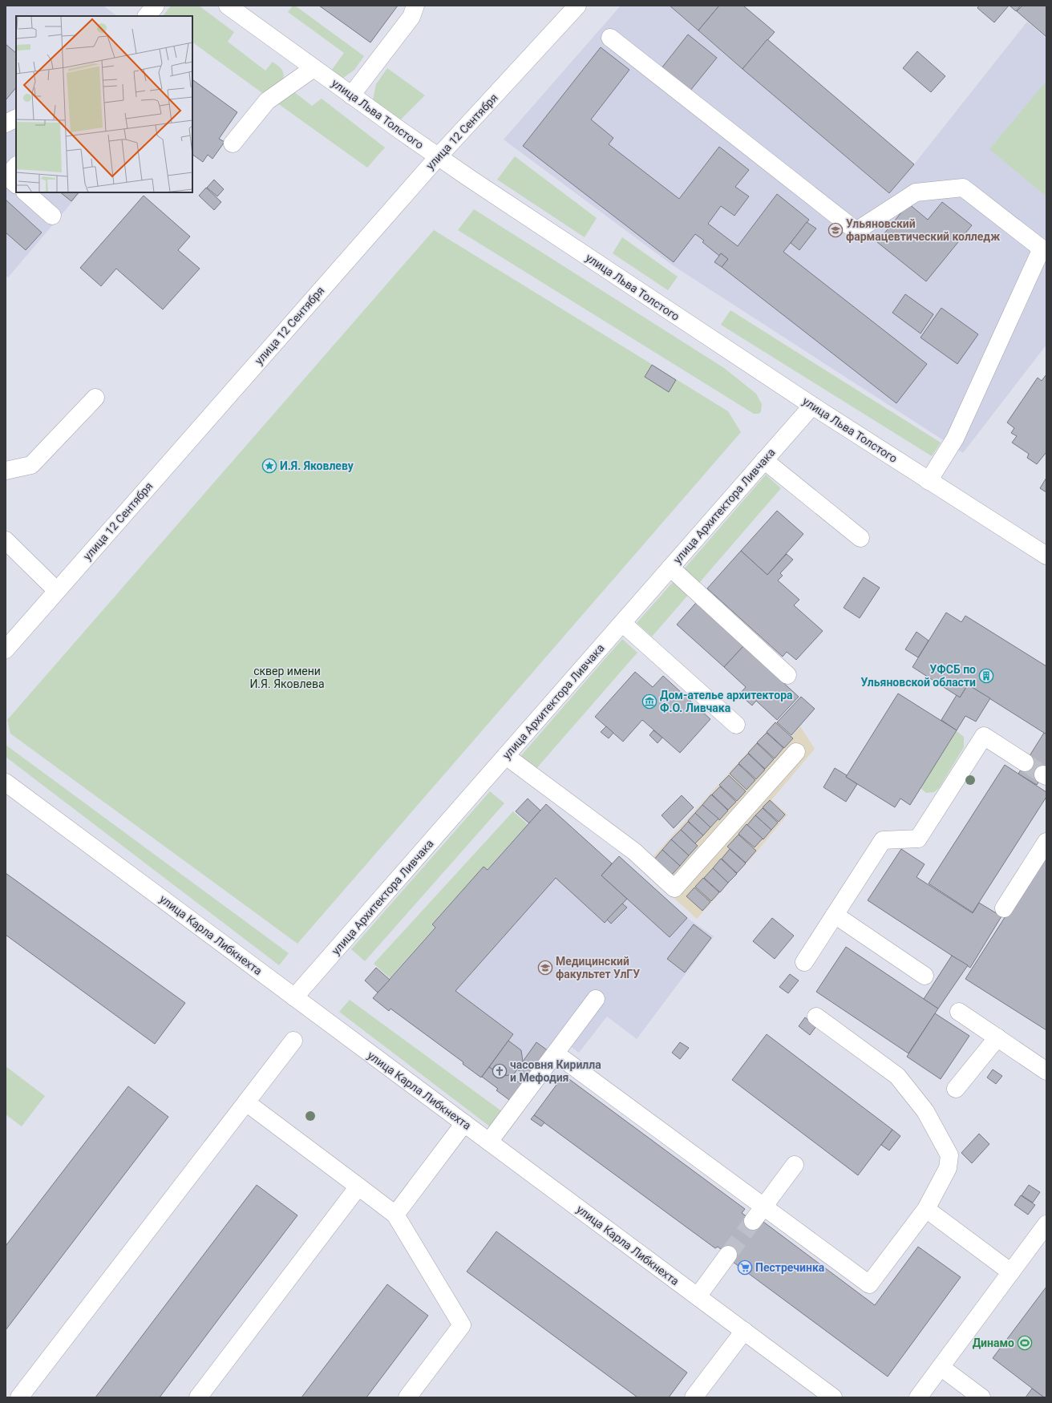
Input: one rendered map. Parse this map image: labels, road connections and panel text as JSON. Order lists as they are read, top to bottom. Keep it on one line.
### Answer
{"streets":{"street":["улица Льва Толстого","улица 12 Сентября","улица Архитектора Ливчака","улица Карла Либкнехта"]},"crossings":[["улица Льва Толстого","улица 12 Сентября"],["улица Льва Толстого","улица Архитектора Ливчака"],["улица Архитектора Ливчака","улица Карла Либкнехта"]],"parks":["сквер имени И.Я. Яковлева"],"places":{"school or university":["Ульяновский фaрмацевтический колледж","Медицинский факультет УлГУ"],"place":["И.Я. Яковлеву"],"building":["УФСБ по Ульяновской области"],"museum":["Дом-ателье архитектора Ф.О. Ливчака"],"church":["часовня Кирилла и Мефодия"],"supermarket":["Пестречинка"],"sports":["Динамо"]}}
